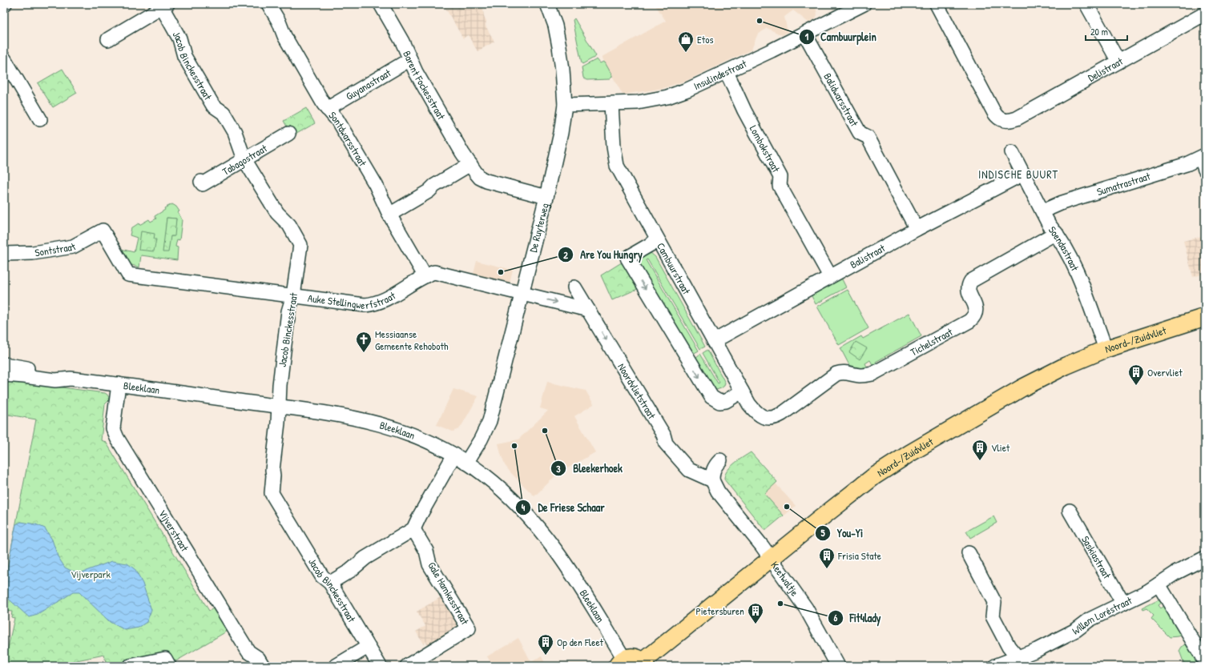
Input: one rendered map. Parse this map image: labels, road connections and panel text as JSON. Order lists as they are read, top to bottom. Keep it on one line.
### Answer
{"streets":{"main road":["Noord-/Zuidvliet"],"street":["Jacob Binckesstraat","Delistraat","Insulindestraat","Guyanastraat","Barent Fockesstraat","Balidwarsstraat","Sontdwarsstraat","Lombokstraat","Tabagostraat","Sumatrastraat","De Ruyterweg","Sontstraat","Soendastraat","Balistraat","Cambuurstraat","Auke Stellingwerfstraat","Tichelstraat","Bleeklaan","Noordvlietstraat","Vijverstraat","Saskiastraat","Keetwaltje","Gale Hamkesstraat","Willem Loréstraat"]},"crossings":[["Jacob Binckesstraat","Tabagostraat"],["Jacob Binckesstraat","Auke Stellingwerfstraat"],["Jacob Binckesstraat","Bleeklaan"],["Insulindestraat","Balidwarsstraat"],["Insulindestraat","Lombokstraat"],["Insulindestraat","De Ruyterweg"],["Insulindestraat","Cambuurstraat"],["Guyanastraat","Barent Fockesstraat"],["Guyanastraat","Sontdwarsstraat"],["Barent Fockesstraat","De Ruyterweg"],["Balidwarsstraat","Balistraat"],["Sontdwarsstraat","Auke Stellingwerfstraat"],["Lombokstraat","Balistraat"],["Sumatrastraat","Soendastraat"],["De Ruyterweg","Auke Stellingwerfstraat"],["De Ruyterweg","Bleeklaan"],["Sontstraat","Auke Stellingwerfstraat"],["Soendastraat","Balistraat"],["Soendastraat","Noord-/Zuidvliet"],["Soendastraat","Tichelstraat"],["Balistraat","Cambuurstraat"],["Cambuurstraat","Tichelstraat"],["Auke Stellingwerfstraat","Noordvlietstraat"],["Noord-/Zuidvliet","Keetwaltje"],["Bleeklaan","Vijverstraat"],["Saskiastraat","Willem Loréstraat"]],"one_way":["Noordvlietstraat"],"districts":["INDISCHE BUURT"],"parks":["Vijverpark"],"places":{"other":["Cambuurplein","Are You Hungry","Bleekerhoek","De Friese Schaar","You-Yi","Fit4lady"],"shop":["Etos"],"church":["Messiaanse Gemeente Rehoboth"],"building":["Overvliet","Vliet","Frisia State","Pietersburen","Op den Fleet"]},"scale_bar":"20 m"}
